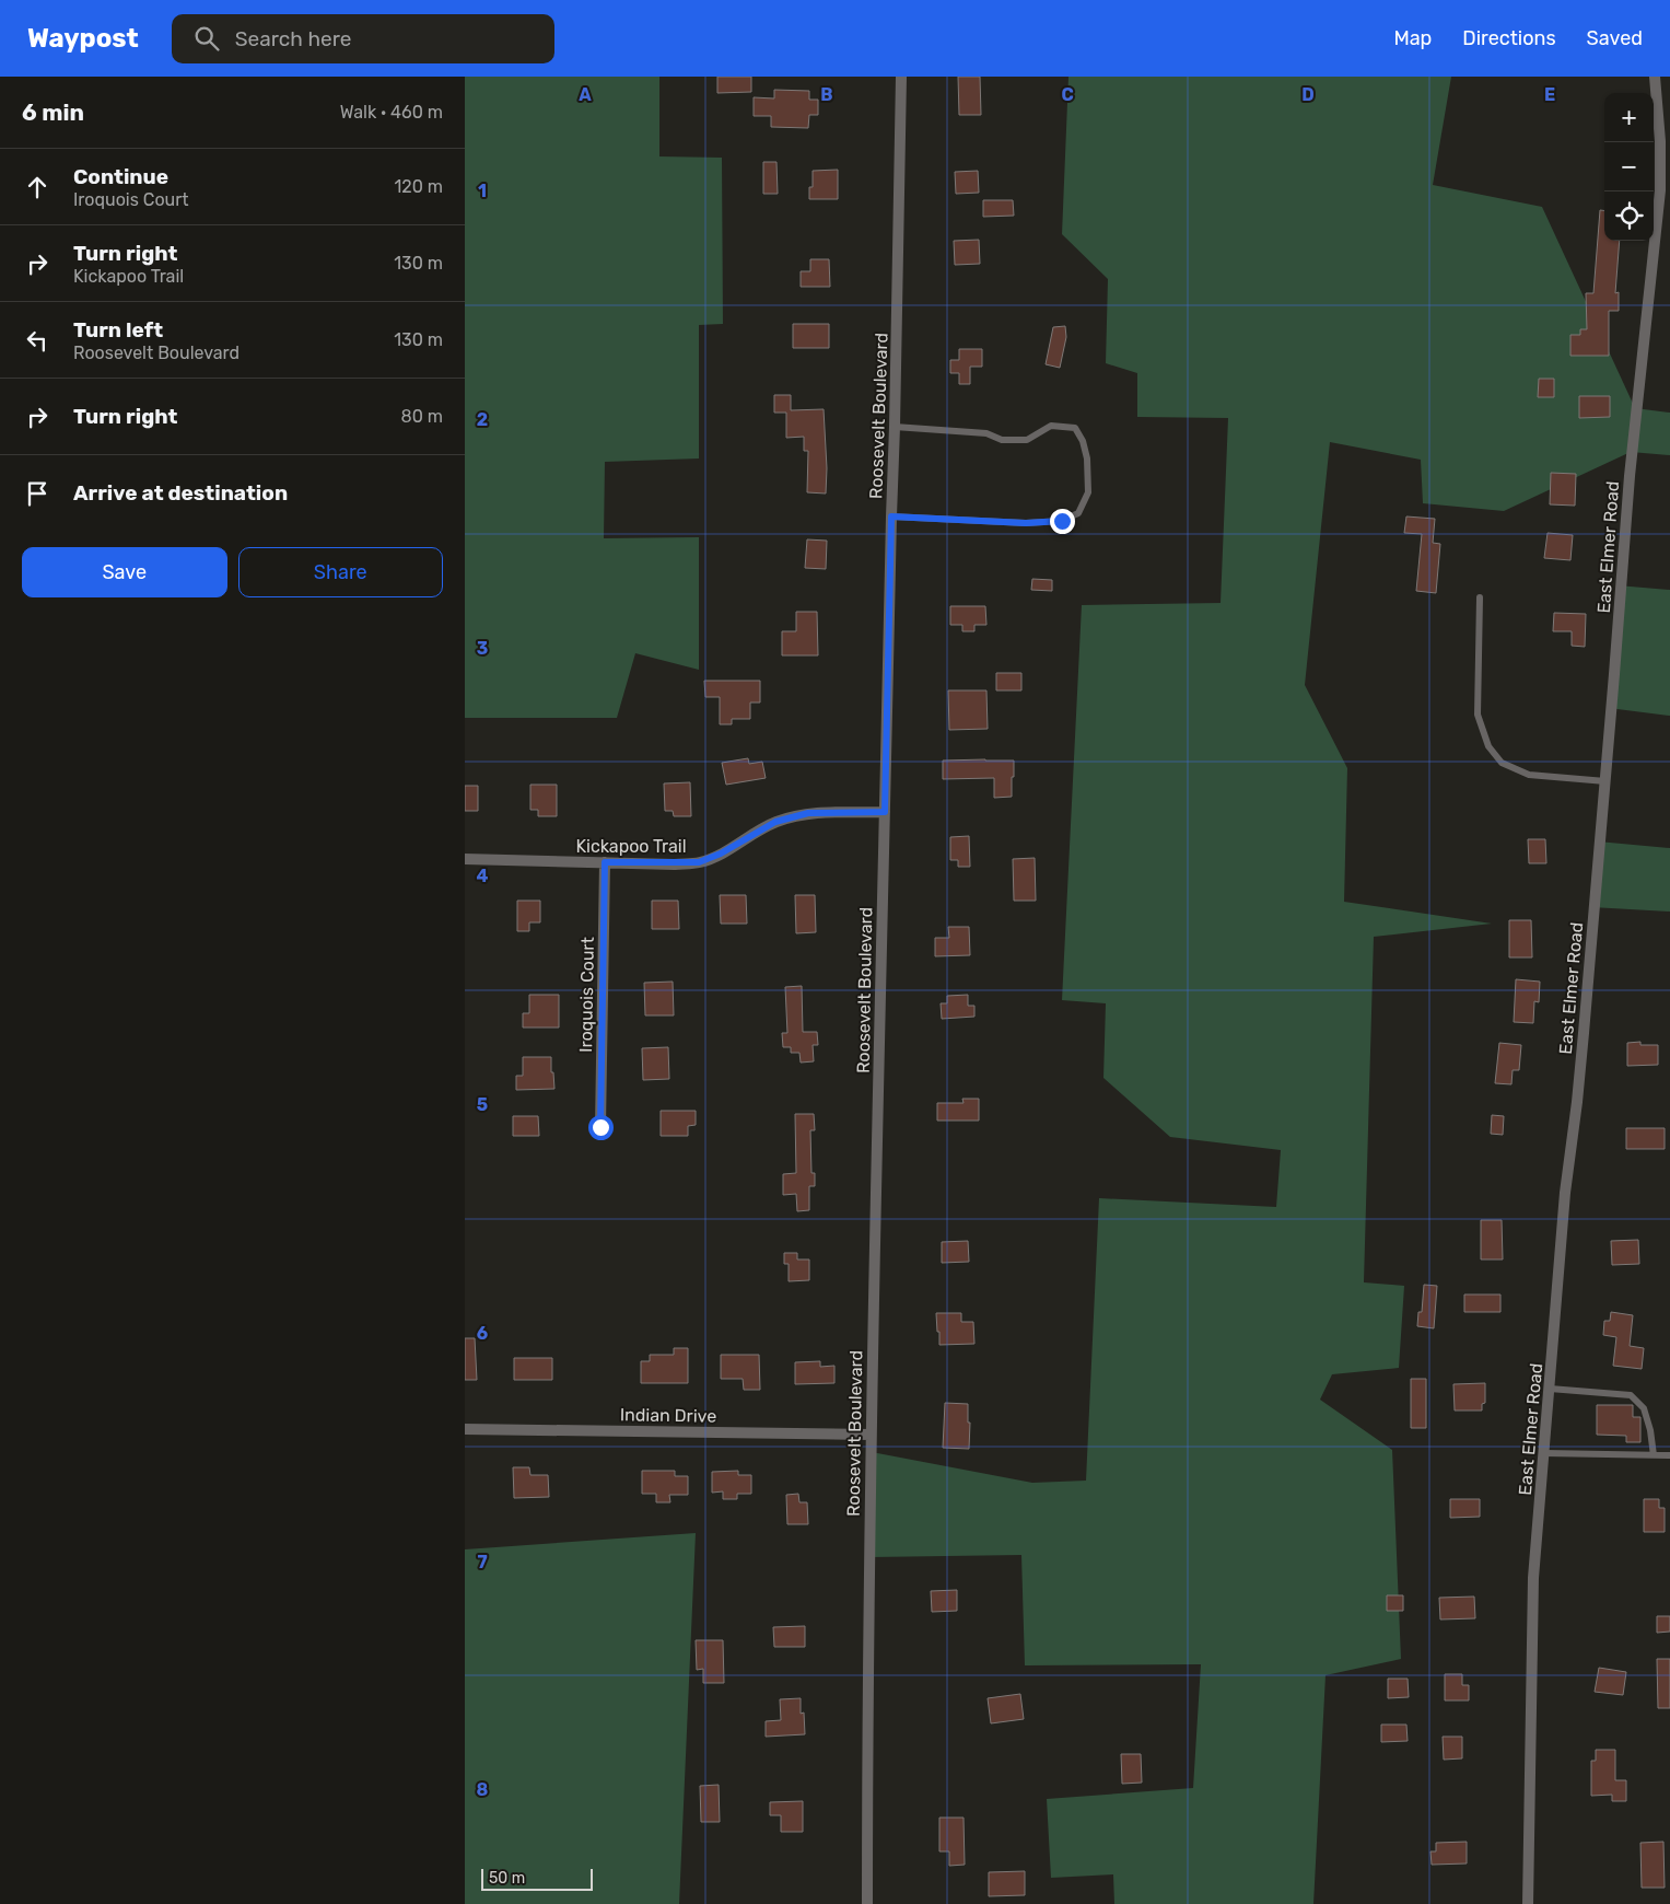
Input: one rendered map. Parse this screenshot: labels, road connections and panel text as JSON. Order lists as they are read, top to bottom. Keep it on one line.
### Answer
{"streets":{"street":["Roosevelt Boulevard","East Elmer Road","Kickapoo Trail","Iroquois Court","Indian Drive"]},"crossings":[["Roosevelt Boulevard","Kickapoo Trail"],["Roosevelt Boulevard","Indian Drive"],["Kickapoo Trail","Iroquois Court"]],"scale_bar":"50 m","page":{"header":"Waypost","search":"Search here","nav":["Map","Directions","Saved"],"heading":["6 min","Walk · 460 m"],"map_buttons":["+","−"],"list":[["Continue","Iroquois Court","120 m"],["Turn right","Kickapoo Trail","130 m"],["Turn left","Roosevelt Boulevard","130 m"],["Turn right","80 m"],"Arrive at destination"],"buttons":["Save","Share"],"scale":"50 m"},"grid":{"columns":["A","B","C","D","E"],"rows":["1","2","3","4","5","6","7","8"]}}
